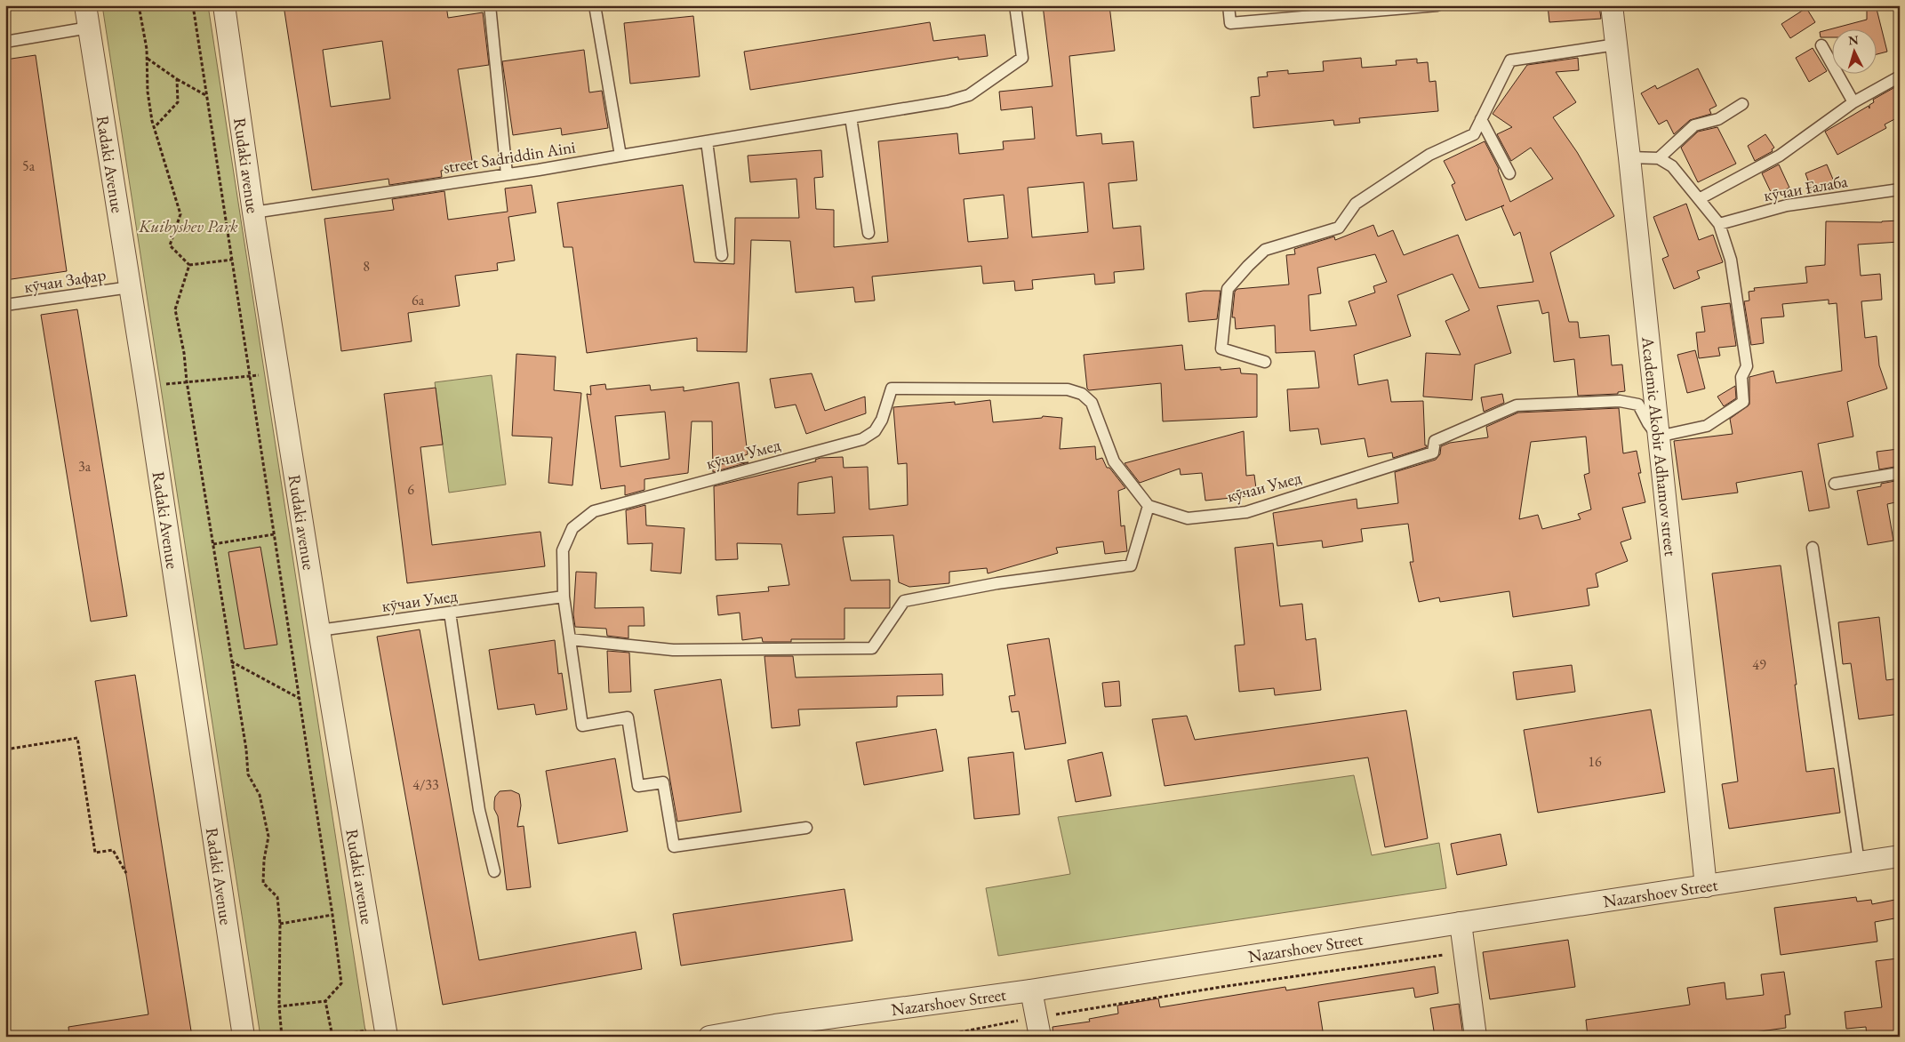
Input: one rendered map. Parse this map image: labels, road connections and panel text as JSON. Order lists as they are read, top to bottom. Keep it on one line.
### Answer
{"streets":{"street":["Radaki Avenue","Rudaki avenue","Academic Akobir Adhamov street","Nazarshoev Street"],"lane":["street Sadriddin Aini","кӯчаи Ғалаба","кӯчаи Зафар","кӯчаи Умед"]},"crossings":[["street Sadriddin Aini","Rudaki avenue"],["Radaki Avenue","кӯчаи Зафар"],["Rudaki avenue","кӯчаи Умед"],["Academic Akobir Adhamov street","кӯчаи Умед"],["Academic Akobir Adhamov street","Nazarshoev Street"]],"parks":["Kuibyshev Park"],"house_numbers":["5а","8","6а","3а","6","49","16","4/33"],"north":"top"}
